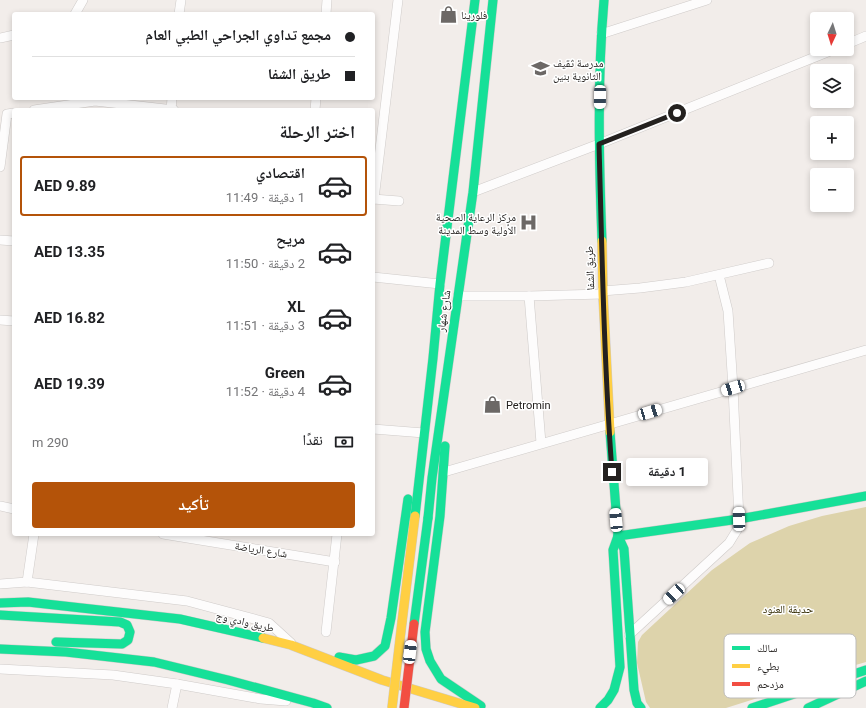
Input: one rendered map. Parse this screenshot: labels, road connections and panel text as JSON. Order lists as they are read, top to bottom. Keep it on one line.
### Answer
{"streets":{"main road":["طريق الشفا","شارع شهار","طريق وادي وج"],"street":["شارع الرياضة"]},"parks":["حديقة العنود"],"places":{"shop":["فلورينا","Petromin"],"school or university":["مدرسة ثقيف الثانوية بنين"],"hospital":["مركز الرعاية الصحية الأولية وسط المدينة"]},"legend":["سالك","بطيء","مزدحم"],"north":"bottom","page":{"map_buttons":["+","−"],"banner":["مجمع تداوي الجراحي الطبي العام","طريق الشفا"],"heading":"اختر الرحلة","list":[{"name":"اقتصادي","note":"1 دقيقة · 11:49","value":"AED 9.89"},{"name":"مريح","note":"2 دقيقة · 11:50","value":"AED 13.35"},{"name":"XL","note":"3 دقيقة · 11:51","value":"AED 16.82"},{"name":"Green","note":"4 دقيقة · 11:52","value":"AED 19.39"}],"pay":["نقدًا","290 m"],"bubble":"1 دقيقة","buttons":"تأكيد"}}
